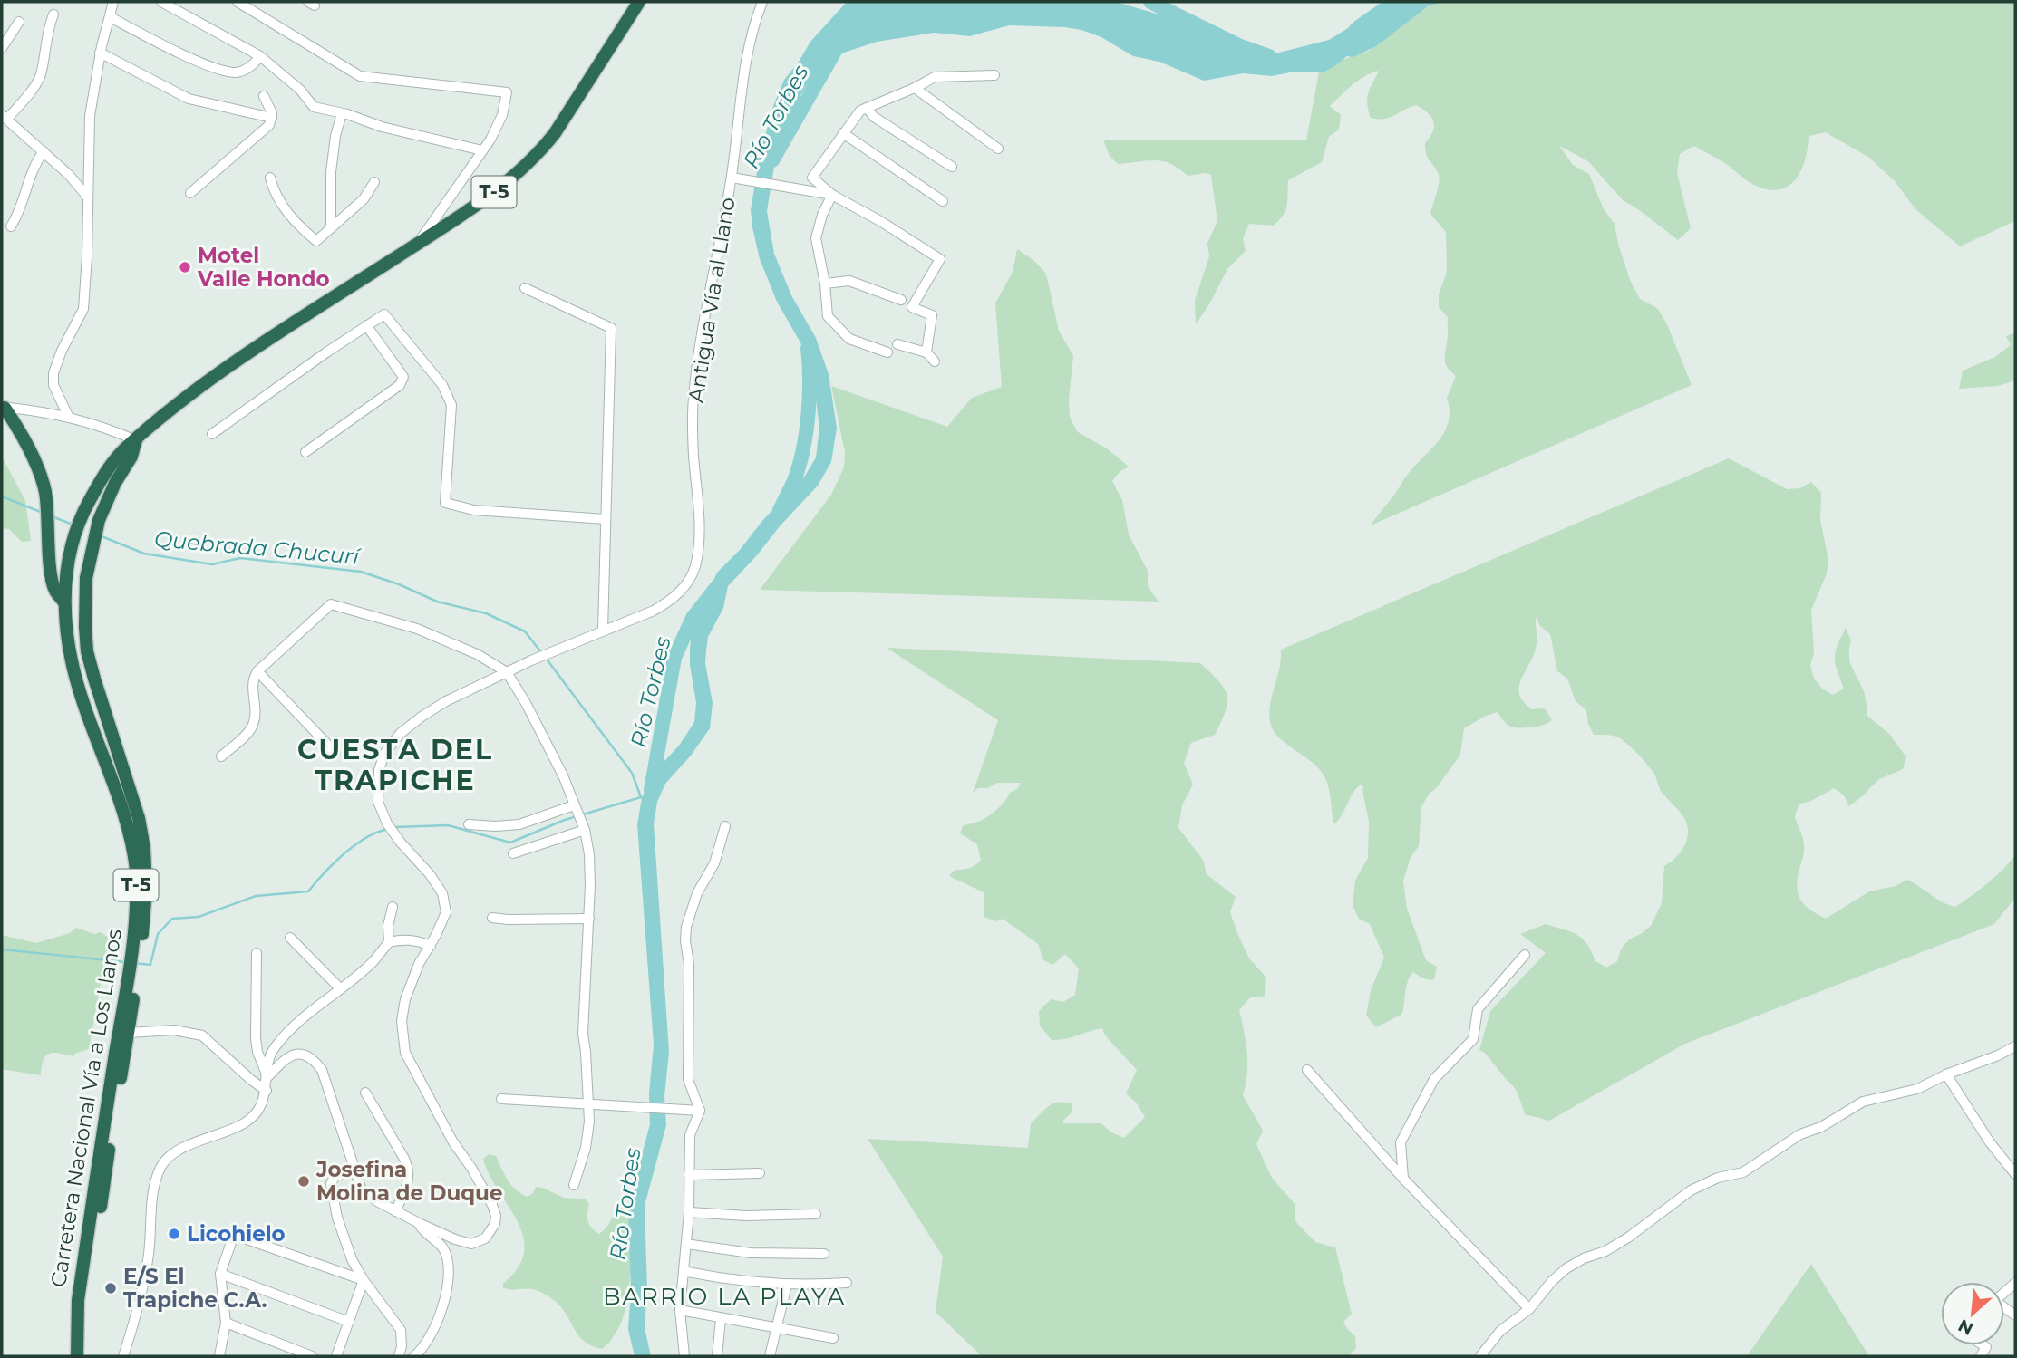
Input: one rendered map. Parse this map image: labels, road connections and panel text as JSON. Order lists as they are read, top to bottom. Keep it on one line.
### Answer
{"streets":{"highway":["T-5","Carretera Nacional Vía a Los Llanos"],"street":["Antigua Vía al Llano"]},"districts":["CUESTA DEL TRAPICHE","BARRIO LA PLAYA"],"water":["Río Torbes","Quebrada Chucurí"],"places":["Motel Valle Hondo","Josefina Molina de Duque","Licohielo","E/S El Trapiche C.A."],"north":"bottom left"}
